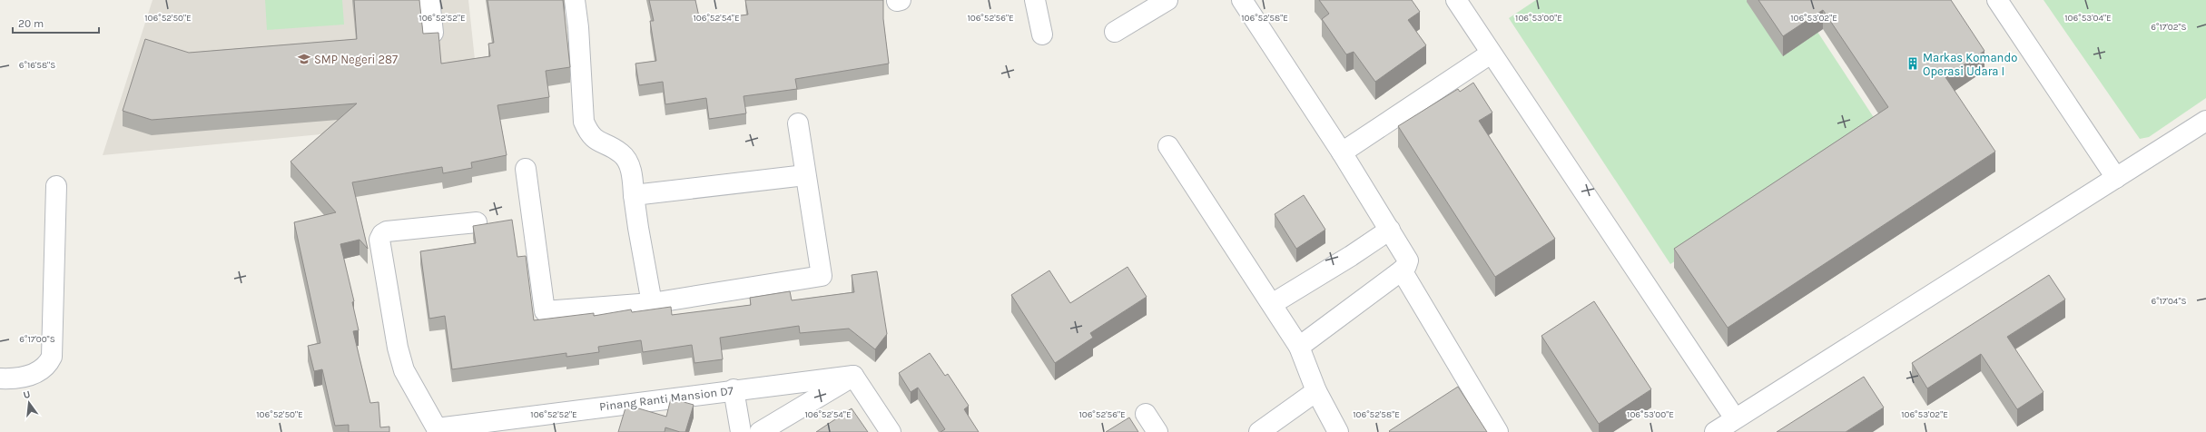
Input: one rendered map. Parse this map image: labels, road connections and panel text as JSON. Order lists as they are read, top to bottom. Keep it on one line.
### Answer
{"streets":{"street":["Pinang Ranti Mansion D7"]},"places":{"school or university":["SMP Negeri 287"],"building":["Markas Komando Operasi Udara I"]},"scale_bar":"20 m","north":"top","coordinates":["106°52'50\"E","106°52'52\"E","106°52'54\"E","106°52'56\"E","106°52'58\"E","106°53'00\"E","106°53'02\"E","106°53'04\"E","6°17'02\"S","6°16'58\"S","6°17'04\"S","6°17'00\"S"]}
